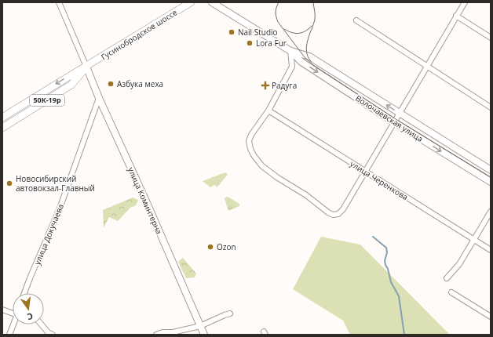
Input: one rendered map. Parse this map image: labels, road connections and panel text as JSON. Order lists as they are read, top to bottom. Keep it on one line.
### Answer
{"streets":{"main road":["Гусинобродское шоссе","50К-19р","Волочаевская улица","улица Коминтерна"],"street":["улица Черенкова","улица Докучаева"]},"crossings":[["Гусинобродское шоссе","улица Коминтерна"],["улица Коминтерна","улица Докучаева"]],"places":{"other":["Nail Studio","Lora Fur","Азбука меха","Новосибирский автовокзал-Главный","Ozon"],"health":["Радуга"]},"north":"bottom"}
